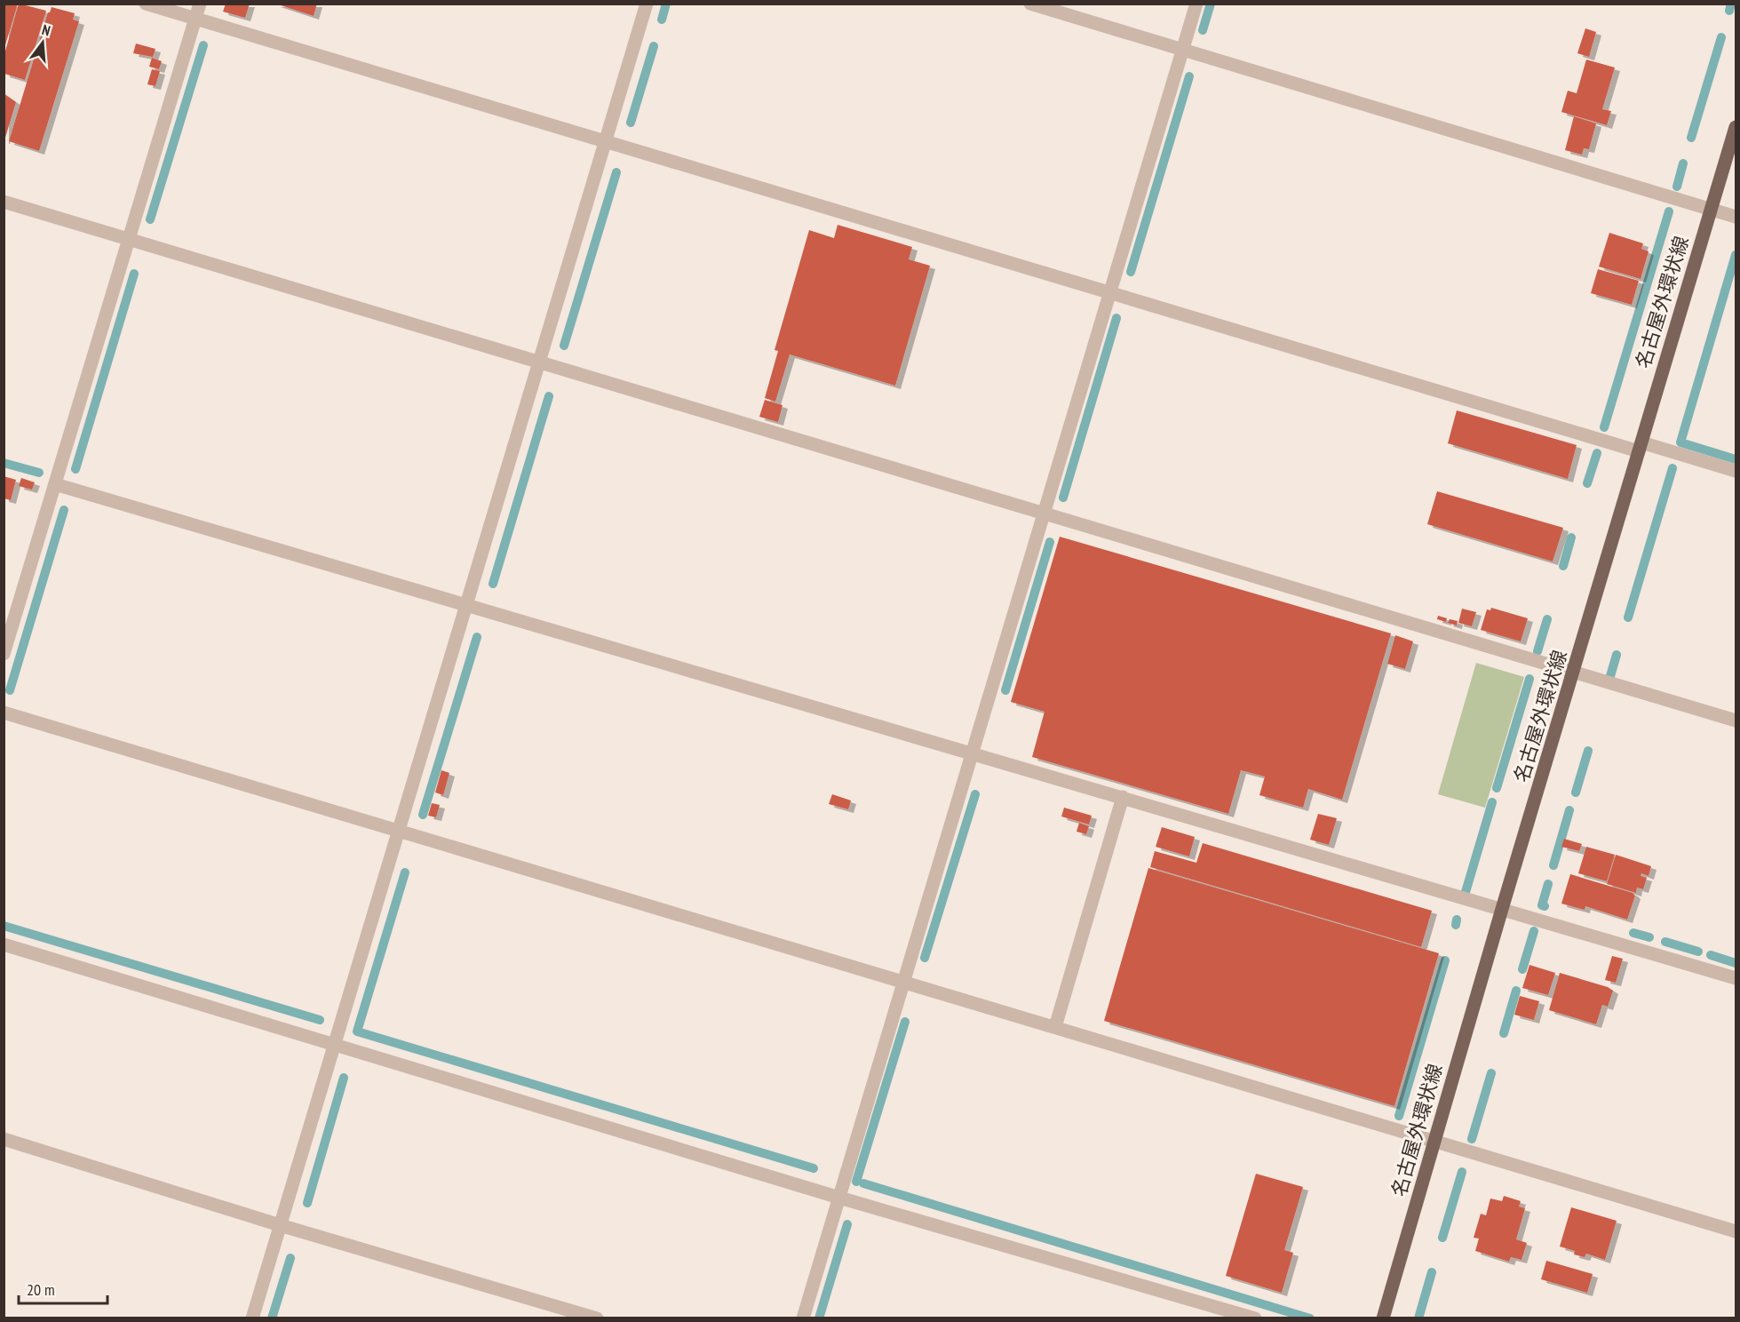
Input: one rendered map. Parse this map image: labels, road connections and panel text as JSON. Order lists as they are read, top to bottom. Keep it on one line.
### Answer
{"streets":{"main road":["名古屋外環状線"]},"scale_bar":"20 m","north":"top"}
